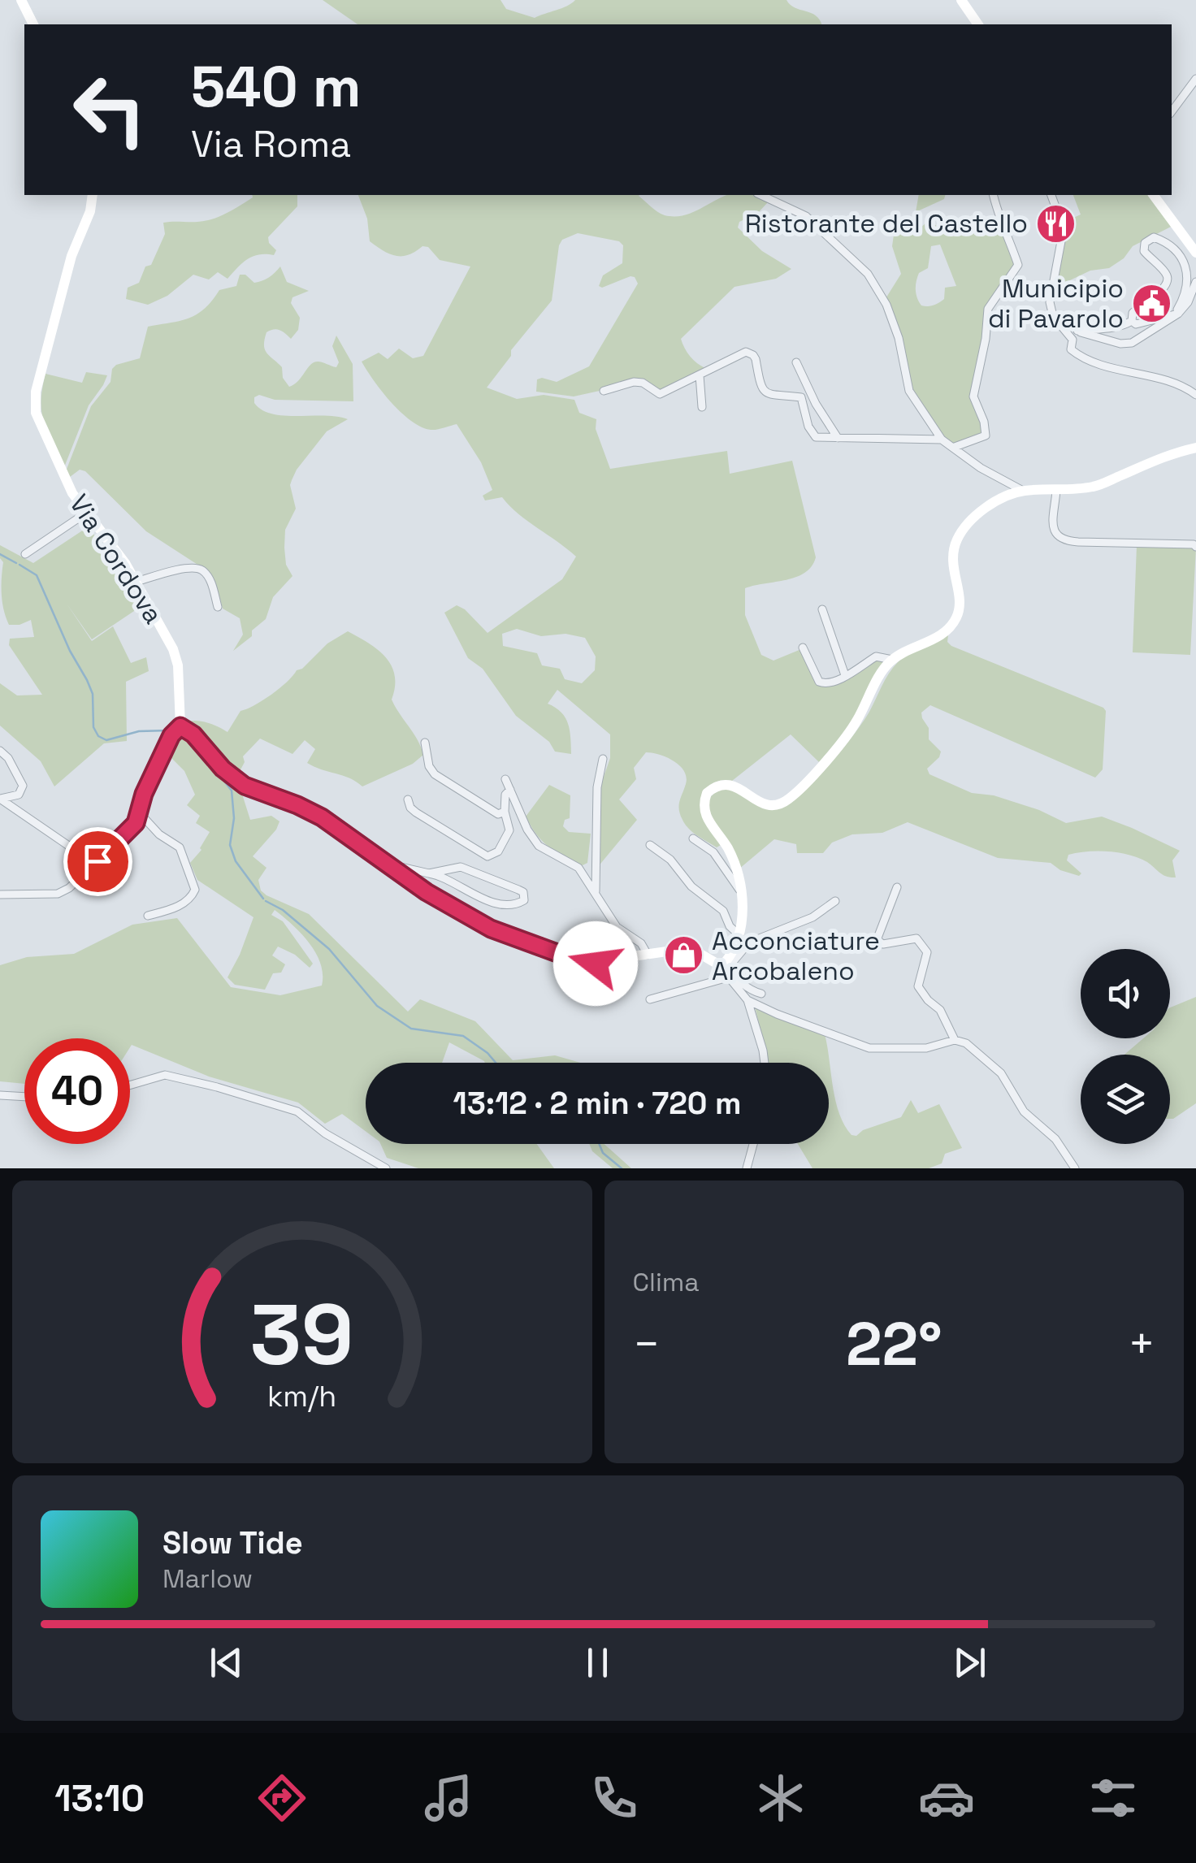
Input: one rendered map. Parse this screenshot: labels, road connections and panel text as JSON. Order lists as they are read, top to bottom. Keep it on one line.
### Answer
{"streets":{"street":["Via Cordova"]},"places":{"restaurant":["Ristorante del Castello"],"public building":["Municipio di Pavarolo"],"shop":["Acconciature Arcobaleno"]},"page":{"turn":["540 m","Via Roma"],"limit":"40","trip":"13:12 · 2 min · 720 m","tile":"Clima","heat":["−","22°","+"],"song":["Slow Tide","Marlow"],"tabs":"13:10","gauge":["39","km/h"]}}
